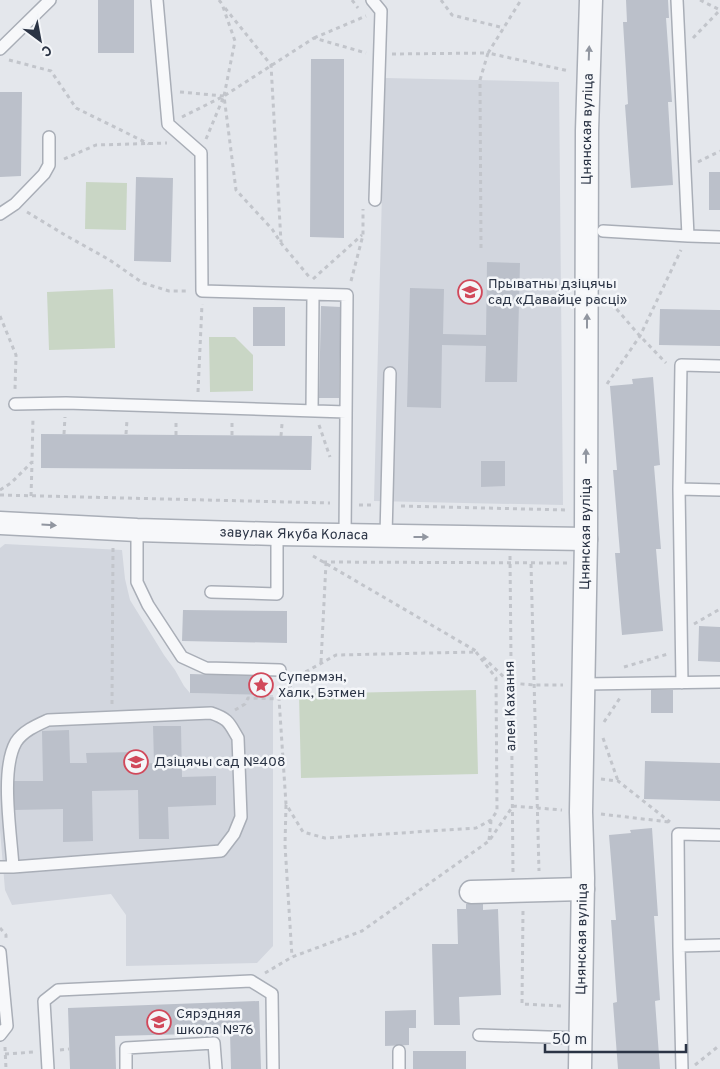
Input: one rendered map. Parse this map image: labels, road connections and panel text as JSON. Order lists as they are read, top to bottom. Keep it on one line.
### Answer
{"streets":{"street":["Цнянская вуліца","завулак Якуба Коласа"],"path":["алея Кахання"]},"crossings":[["Цнянская вуліца","завулак Якуба Коласа"],["завулак Якуба Коласа","алея Кахання"]],"one_way":["Цнянская вуліца","завулак Якуба Коласа"],"places":{"school or university":["Прыватны дзіцячы сад «Давайце расці»","Дзіцячы сад №408","Сярэдняя школа №76"],"place":["Супермэн, Халк, Бэтмен"]},"scale_bar":"50 m","north":"bottom right"}
